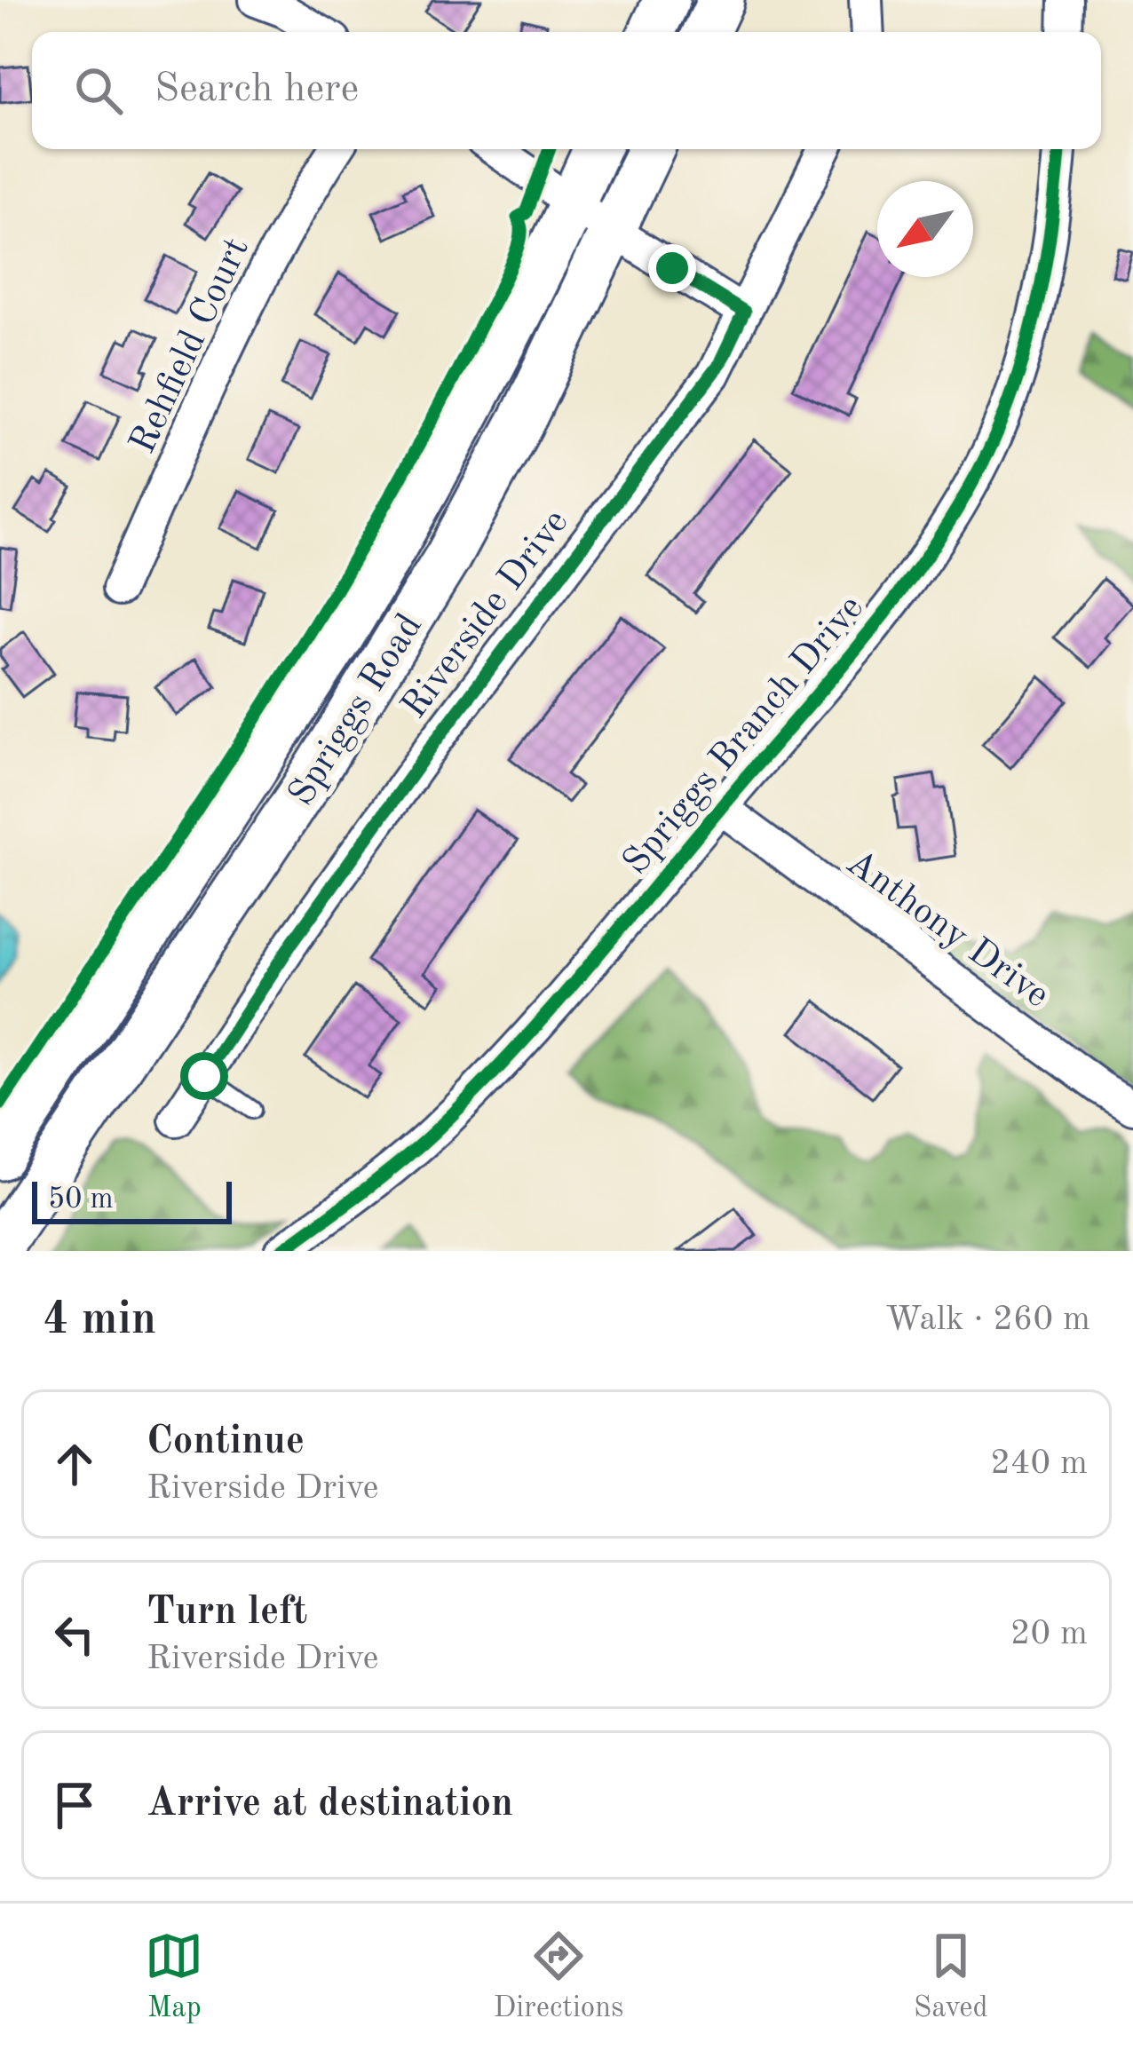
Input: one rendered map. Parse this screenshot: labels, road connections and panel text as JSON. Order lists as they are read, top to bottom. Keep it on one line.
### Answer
{"streets":{"main road":["Spriggs Road"],"street":["Rehfield Court","Riverside Drive","Spriggs Branch Drive","Anthony Drive"]},"crossings":[["Spriggs Branch Drive","Anthony Drive"]],"scale_bar":"50 m","north":"bottom left","page":{"search":"Search here","scale":"50 m","heading":["4 min","Walk · 260 m"],"list":[["Continue","Riverside Drive","240 m"],["Turn left","Riverside Drive","20 m"],"Arrive at destination"],"nav":["Map","Directions","Saved"]}}
